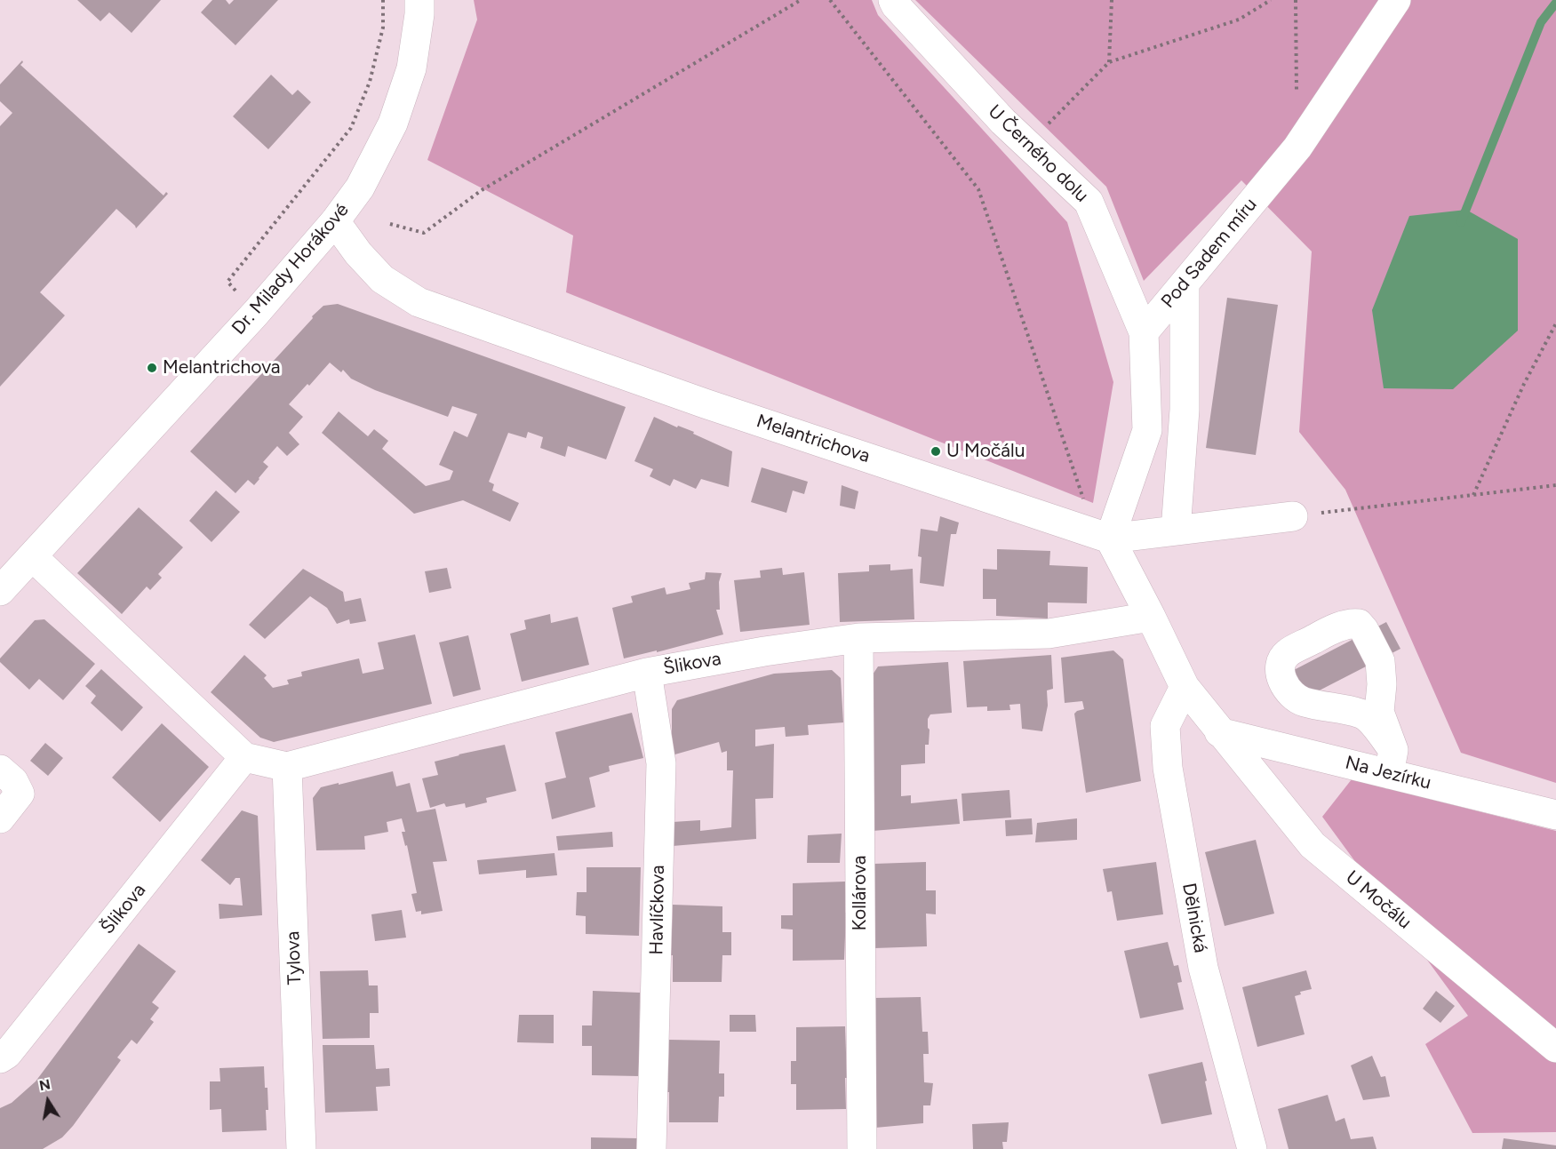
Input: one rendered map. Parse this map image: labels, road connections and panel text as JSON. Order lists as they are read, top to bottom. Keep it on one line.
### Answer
{"streets":{"street":["U Černého dolu","Pod Sadem míru","Dr. Milady Horákové","Melantrichova","Šlikova","Na Jezírku","Kollárova","U Močálu","Havlíčkova","Dělnická","Tylova"]},"crossings":[["U Černého dolu","Pod Sadem míru"],["Dr. Milady Horákové","Melantrichova"],["Šlikova","Kollárova"],["Šlikova","Havlíčkova"],["Šlikova","Tylova"],["Na Jezírku","U Močálu"]],"places":["Melantrichova","U Močálu"],"north":"top"}
